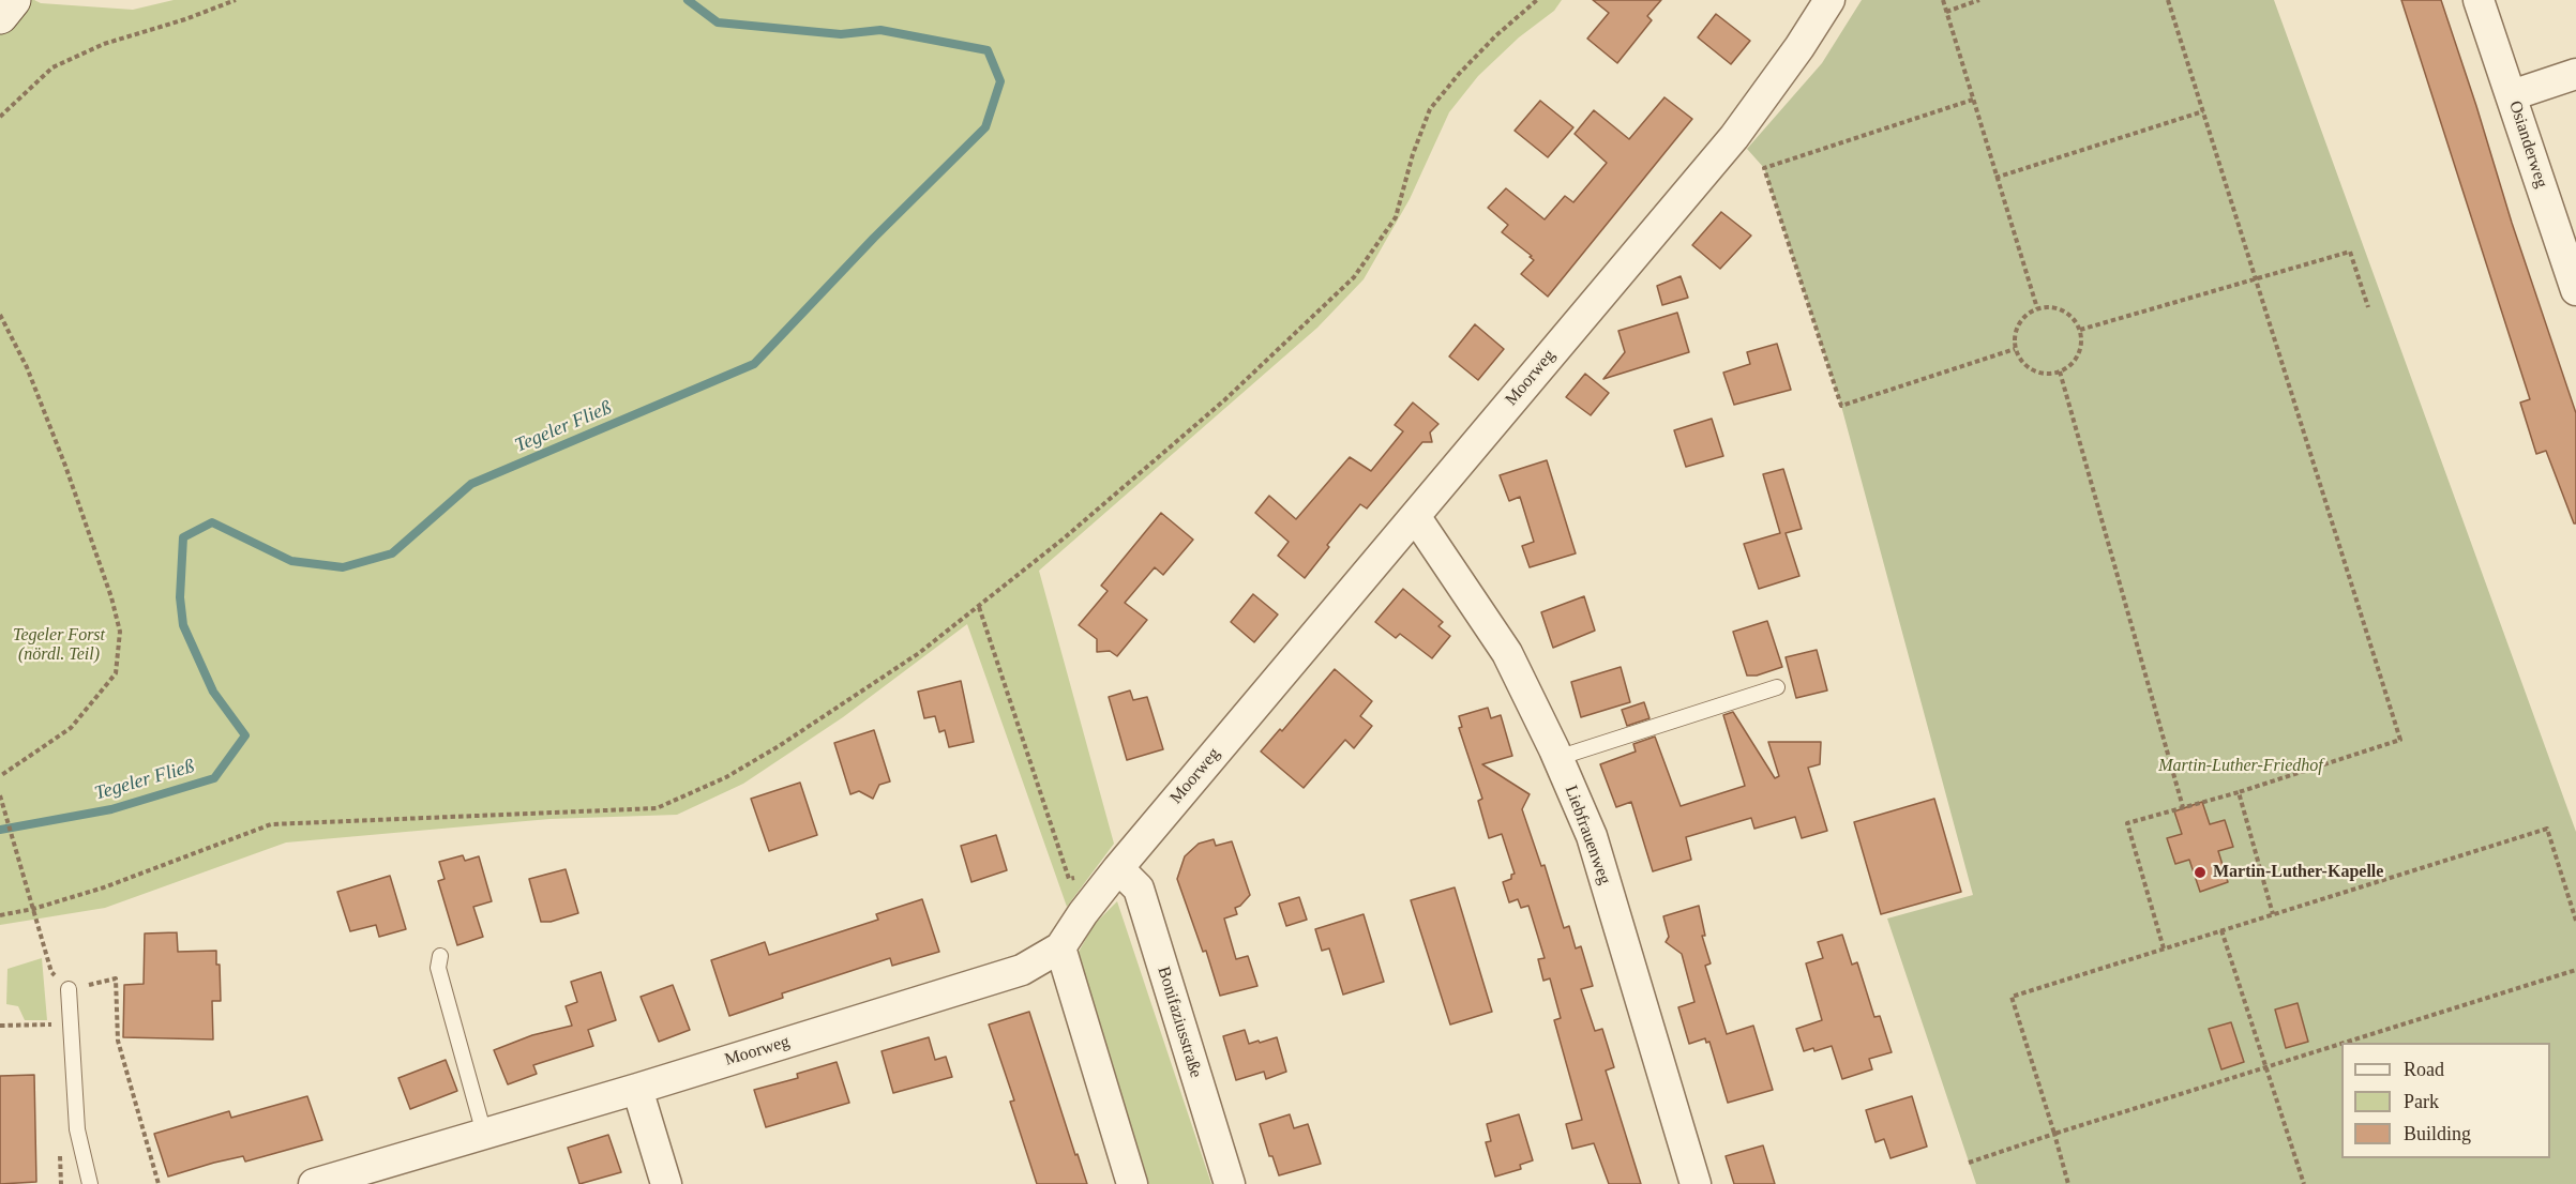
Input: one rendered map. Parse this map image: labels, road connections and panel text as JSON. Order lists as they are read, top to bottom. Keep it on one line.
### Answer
{"streets":{"street":["Osianderweg","Moorweg","Liebfrauenweg","Bonifaziusstraße"]},"crossings":[["Moorweg","Liebfrauenweg"],["Moorweg","Bonifaziusstraße"]],"water":["Tegeler Fließ"],"parks":["Tegeler Forst (nördl. Teil)","Martin-Luther-Friedhof"],"places":["Martin-Luther-Kapelle"],"legend":["Road","Park","Building"]}
